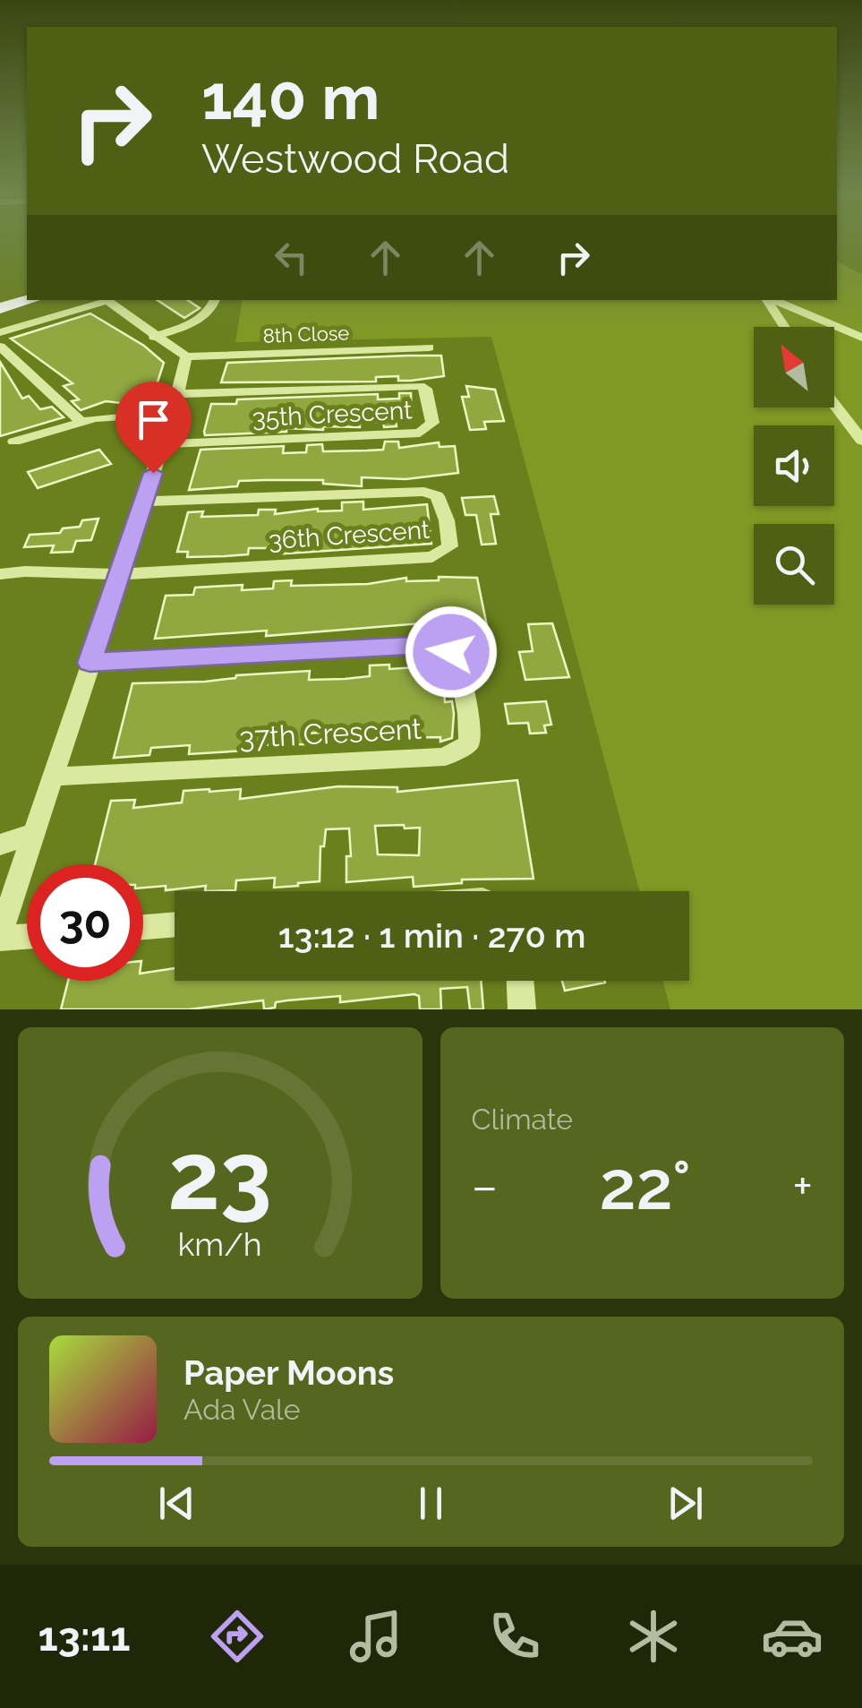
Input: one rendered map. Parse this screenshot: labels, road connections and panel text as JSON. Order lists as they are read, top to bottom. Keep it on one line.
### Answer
{"streets":{"street":["8th Close","35th Crescent","36th Crescent","37th Crescent"]},"north":"top left","page":{"turn":["140 m","Westwood Road"],"limit":"30","trip":"13:12 · 1 min · 270 m","tile":"Climate","heat":["−","22°","+"],"song":["Paper Moons","Ada Vale"],"tabs":"13:11","gauge":["23","km/h"]}}
